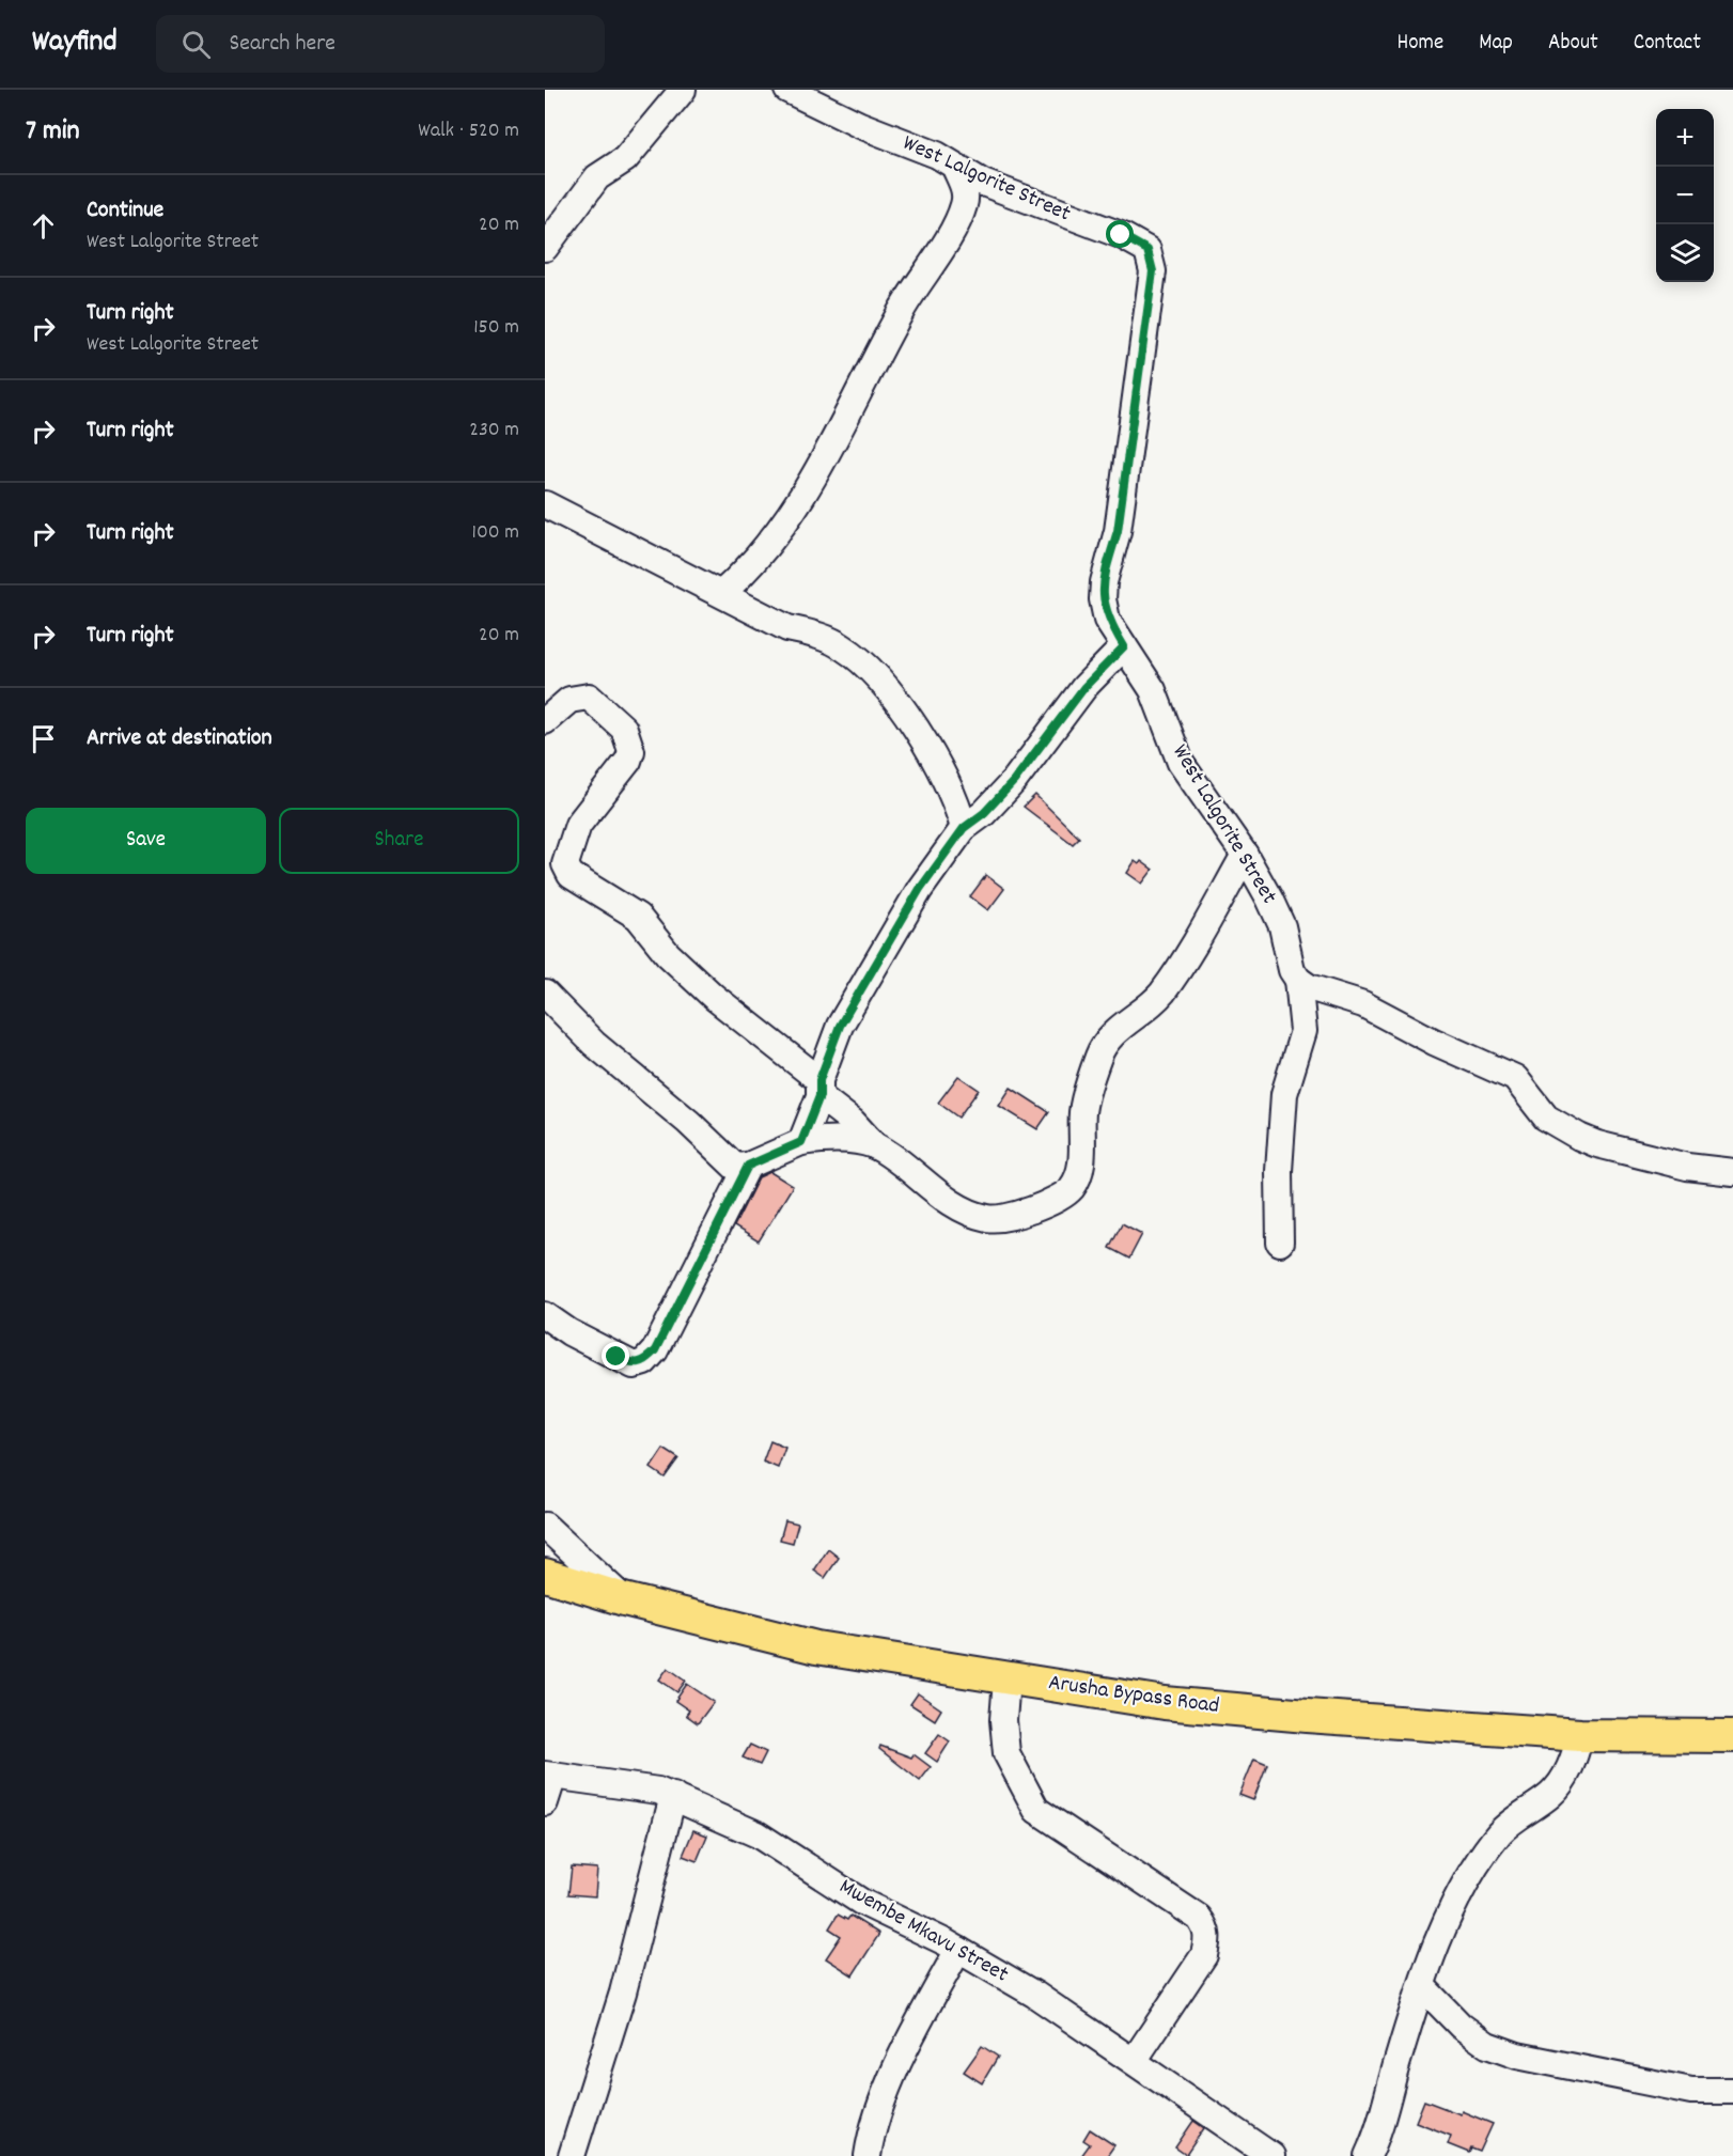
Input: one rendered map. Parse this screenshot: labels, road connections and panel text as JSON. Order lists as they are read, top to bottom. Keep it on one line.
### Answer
{"streets":{"main road":["Arusha Bypass Road"],"street":["West Lalgorite Street","Mwembe Mkavu Street"]},"page":{"header":"Wayfind","search":"Search here","nav":["Home","Map","About","Contact"],"heading":["7 min","Walk · 520 m"],"map_buttons":["+","−"],"list":[["Continue","West Lalgorite Street","20 m"],["Turn right","West Lalgorite Street","150 m"],["Turn right","230 m"],["Turn right","100 m"],["Turn right","20 m"],"Arrive at destination"],"buttons":["Save","Share"]}}
